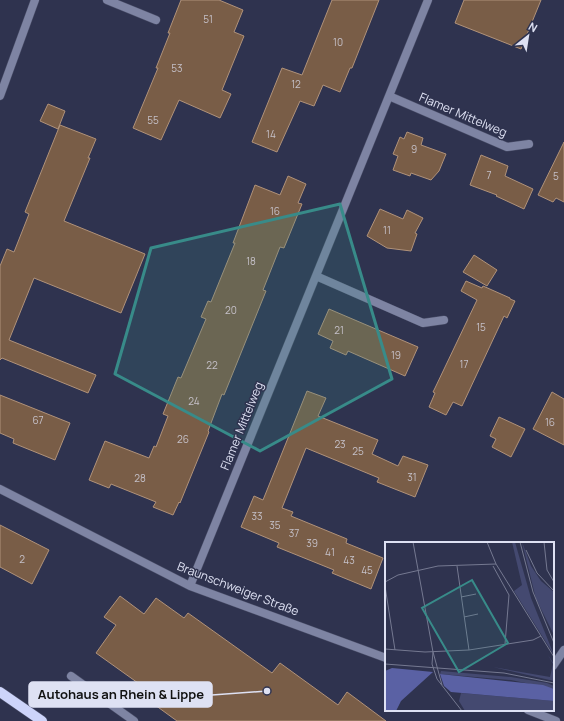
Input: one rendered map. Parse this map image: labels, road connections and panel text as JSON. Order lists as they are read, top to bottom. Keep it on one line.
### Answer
{"streets":{"street":["Flamer Mittelweg","Braunschweiger Straße"]},"crossings":[["Flamer Mittelweg","Braunschweiger Straße"]],"places":["Autohaus an Rhein & Lippe"],"house_numbers":["51","10","53","12","55","14","9","7","5","16","11","18","20","15","21","19","17","22","24","67","16","26","23","25","31","28","33","35","37","39","41","2","43","45"],"north":"top right"}
